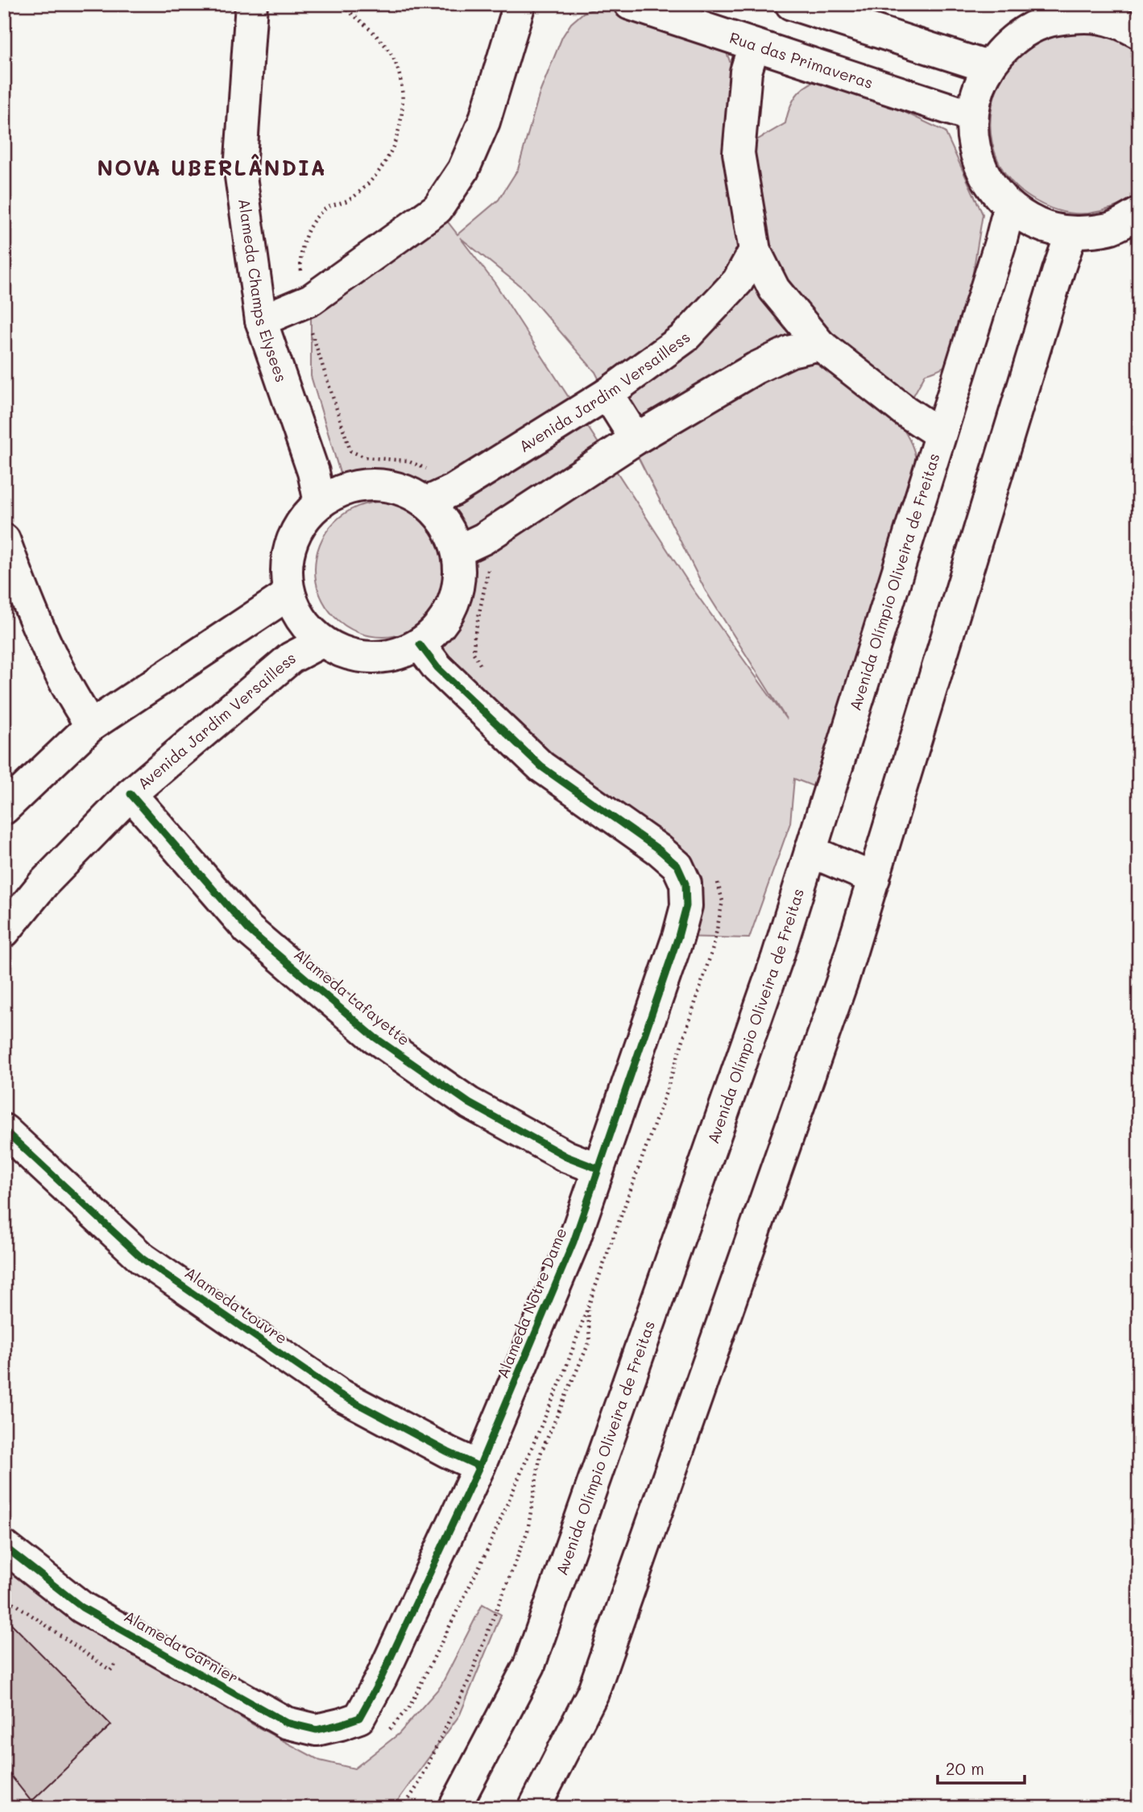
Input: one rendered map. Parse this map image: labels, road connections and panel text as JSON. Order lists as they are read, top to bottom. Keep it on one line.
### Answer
{"streets":{"street":["Rua das Primaveras","Alameda Champs Elysees","Avenida Jardim Versailless","Avenida Olímpio Oliveira de Freitas","Alameda Lafayette","Alameda Notre Dame","Alameda Louvre","Alameda Garnier"]},"crossings":[["Alameda Champs Elysees","Avenida Jardim Versailless"],["Alameda Champs Elysees","Alameda Notre Dame"],["Avenida Jardim Versailless","Alameda Lafayette"],["Avenida Jardim Versailless","Alameda Notre Dame"],["Alameda Lafayette","Alameda Notre Dame"],["Alameda Notre Dame","Alameda Louvre"],["Alameda Notre Dame","Alameda Garnier"]],"districts":["NOVA UBERLÂNDIA"],"scale_bar":"20 m"}
